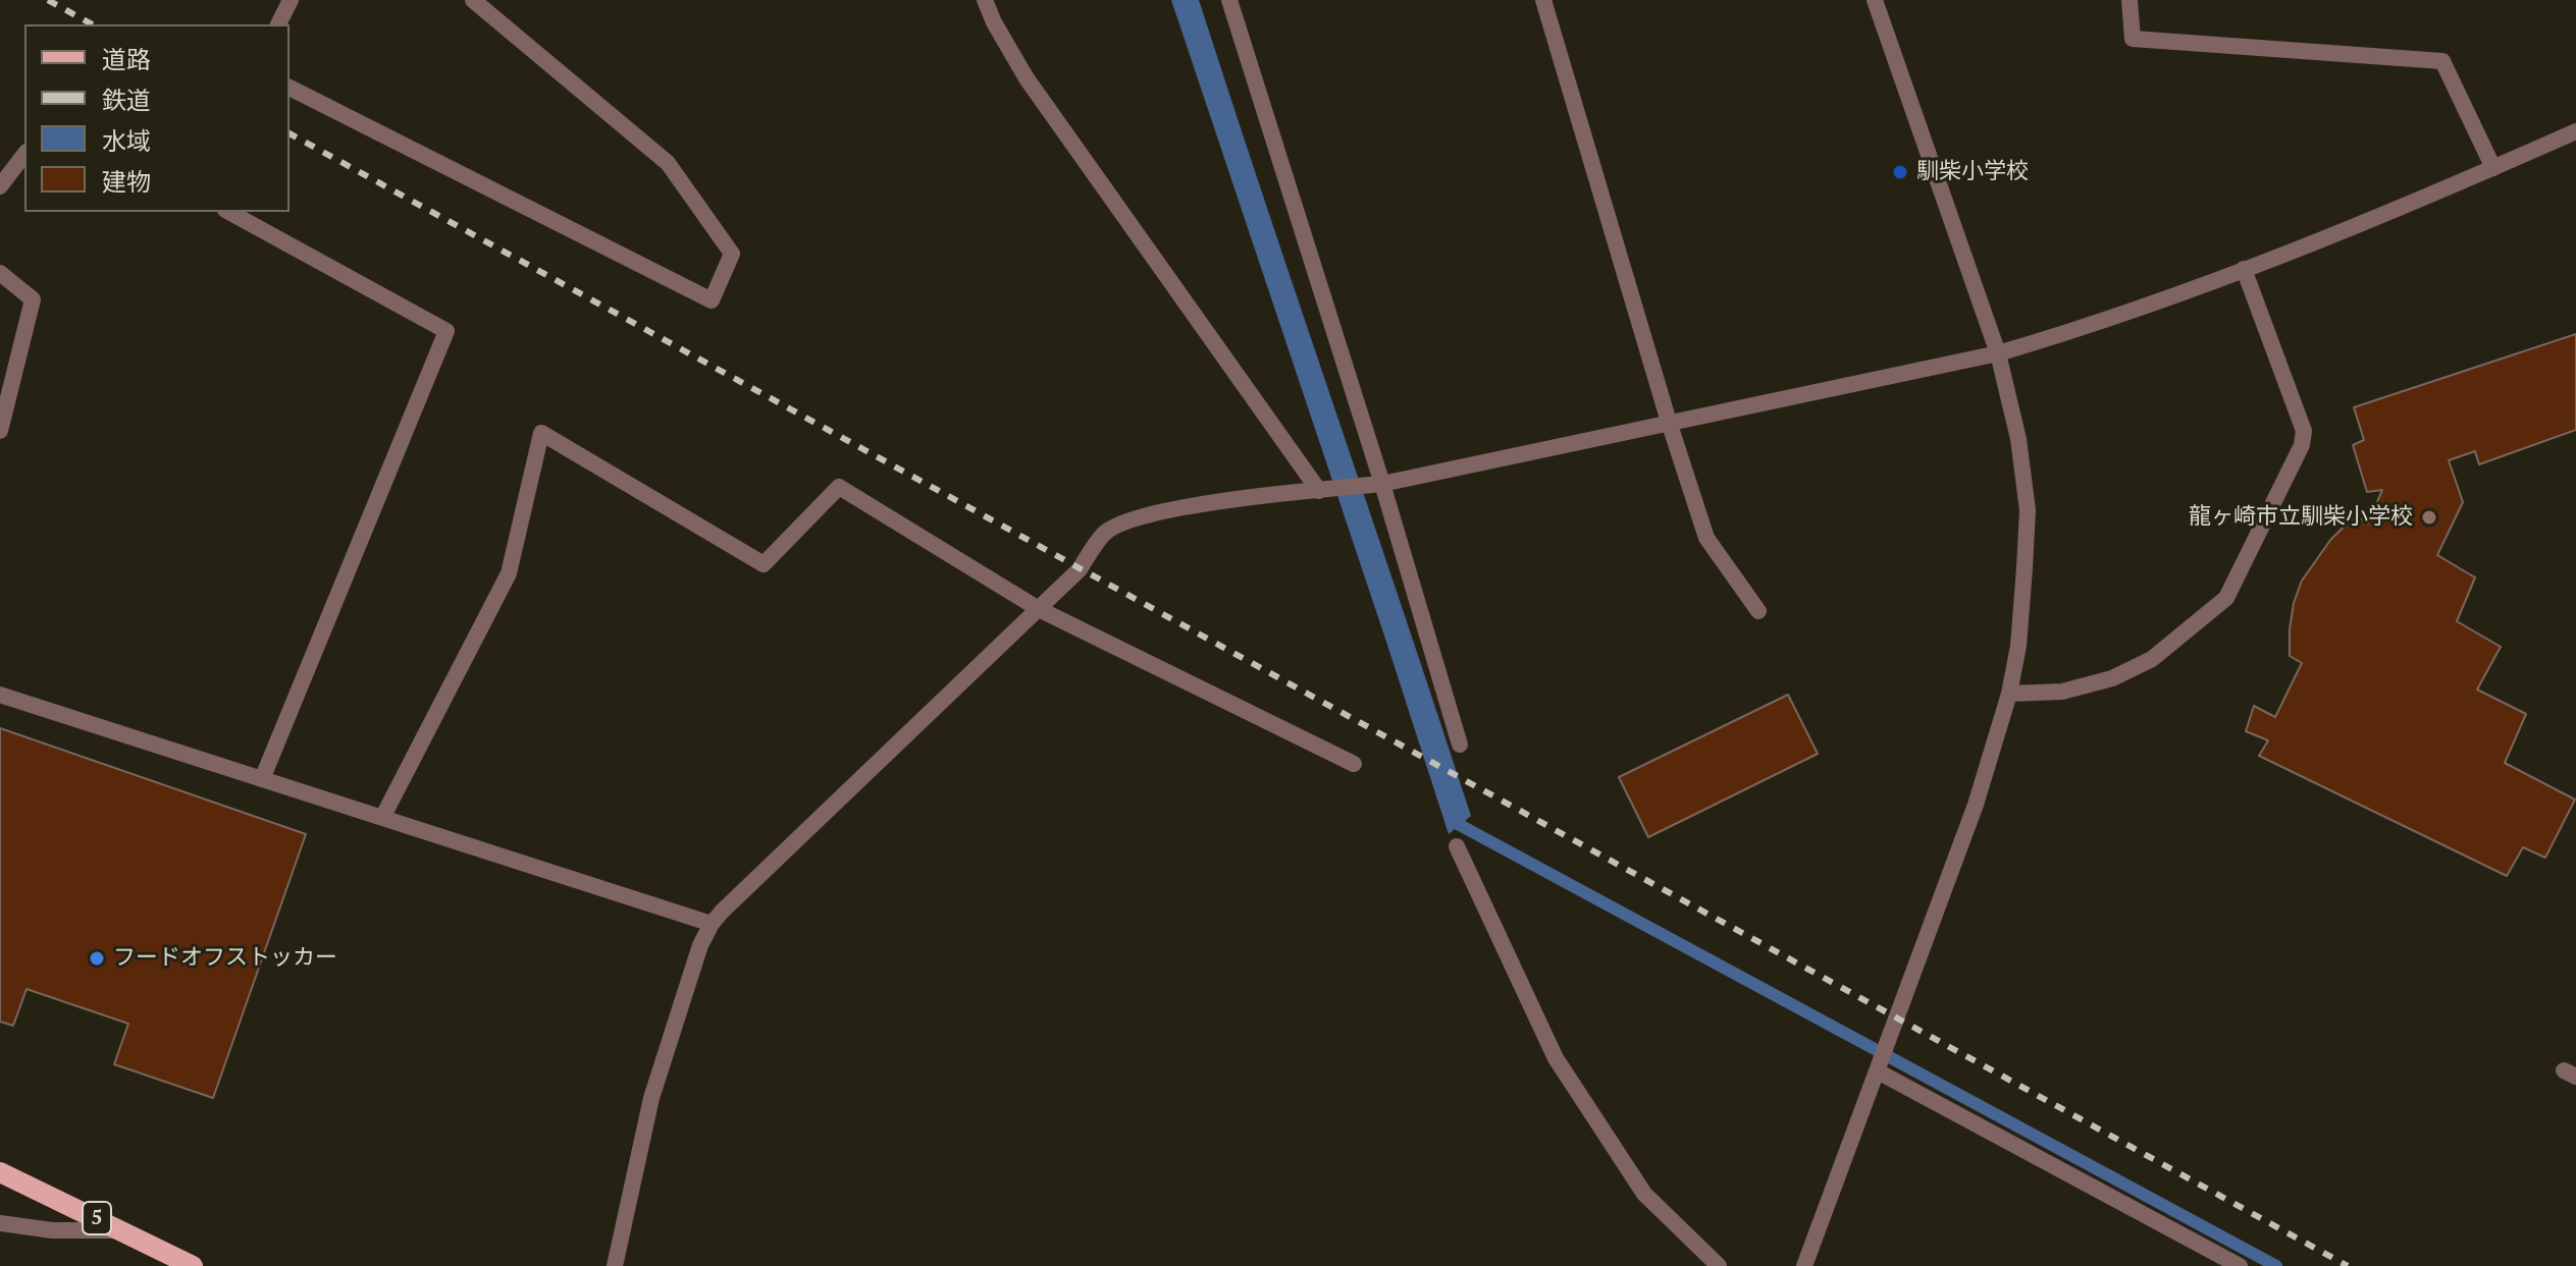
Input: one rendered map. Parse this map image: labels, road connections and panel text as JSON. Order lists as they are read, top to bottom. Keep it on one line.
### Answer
{"streets":{"main road":["5"]},"places":["馴柴小学校","龍ヶ崎市立馴柴小学校","フードオフストッカー"],"legend":["道路","鉄道","水域","建物"]}
